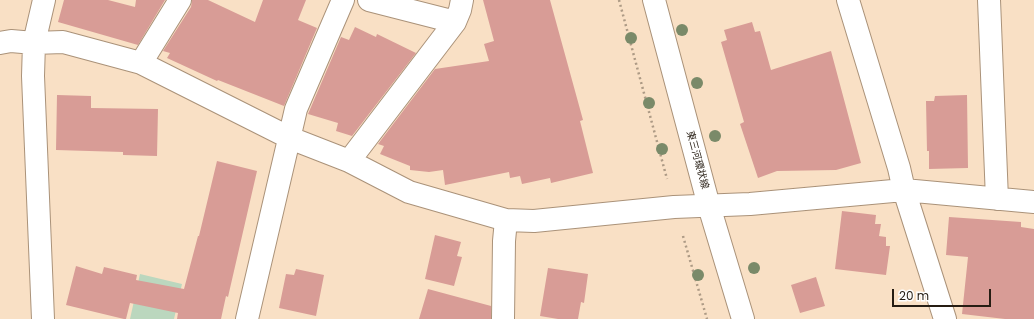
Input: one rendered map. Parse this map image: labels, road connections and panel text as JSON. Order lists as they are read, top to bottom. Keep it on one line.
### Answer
{"streets":{"street":["東三河環状線"]},"scale_bar":"20 m"}
